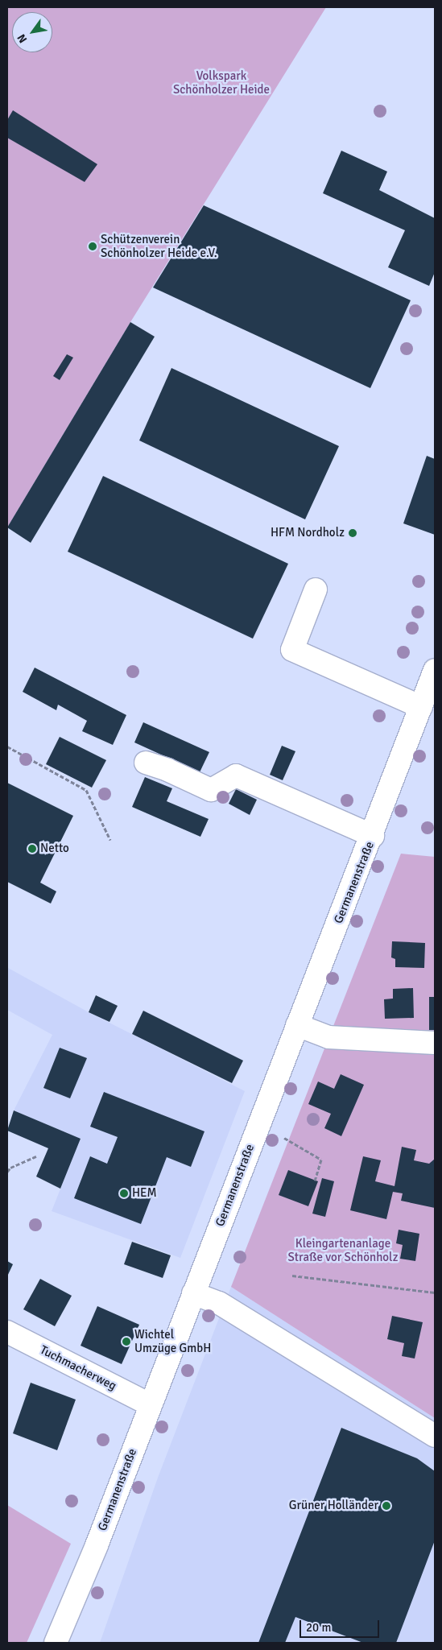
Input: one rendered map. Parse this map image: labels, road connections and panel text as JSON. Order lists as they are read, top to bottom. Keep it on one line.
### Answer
{"streets":{"main road":["Germanenstraße","Tuchmacherweg"]},"crossings":[["Germanenstraße","Tuchmacherweg"]],"parks":["Volkspark Schönholzer Heide","Kleingartenanlage Straße vor Schönholz"],"places":["Schützenverein Schönholzer Heide e.V.","HFM Nordholz","Netto","HEM","Wichtel Umzüge GmbH","Grüner Holländer"],"scale_bar":"20 m","north":"bottom left"}
